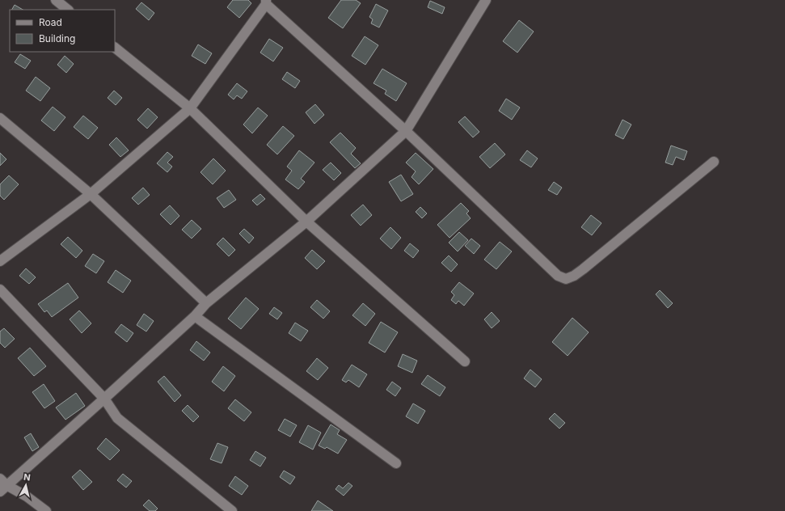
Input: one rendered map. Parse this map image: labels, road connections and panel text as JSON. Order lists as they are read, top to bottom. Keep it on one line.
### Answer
{"legend":["Road","Building"],"north":"top"}
